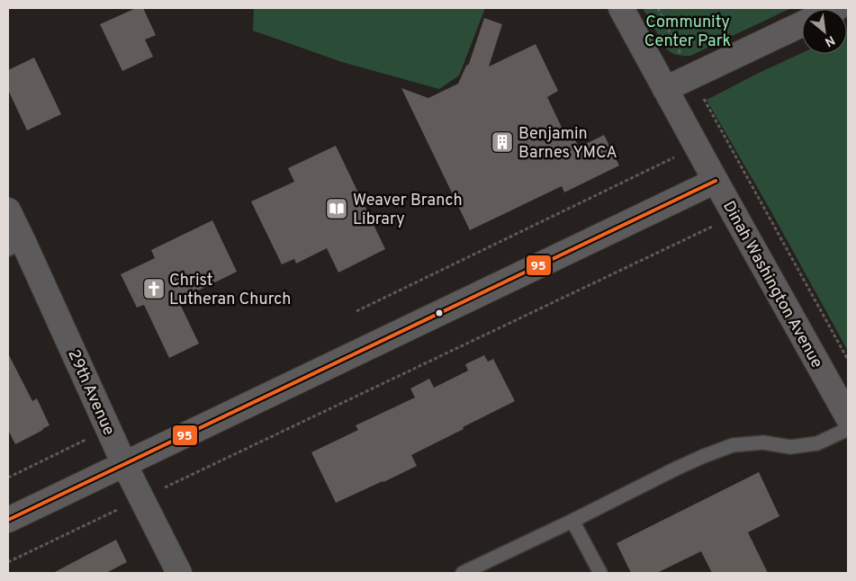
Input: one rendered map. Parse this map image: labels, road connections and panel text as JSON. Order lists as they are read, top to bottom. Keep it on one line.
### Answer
{"streets":{"street":["Dinah Washington Avenue","29th Avenue"]},"parks":["Community Center Park"],"places":{"building":["Benjamin Barnes YMCA"],"library":["Weaver Branch Library"],"church":["Christ Lutheran Church"]},"lines":["transit line 95"],"north":"bottom right"}
